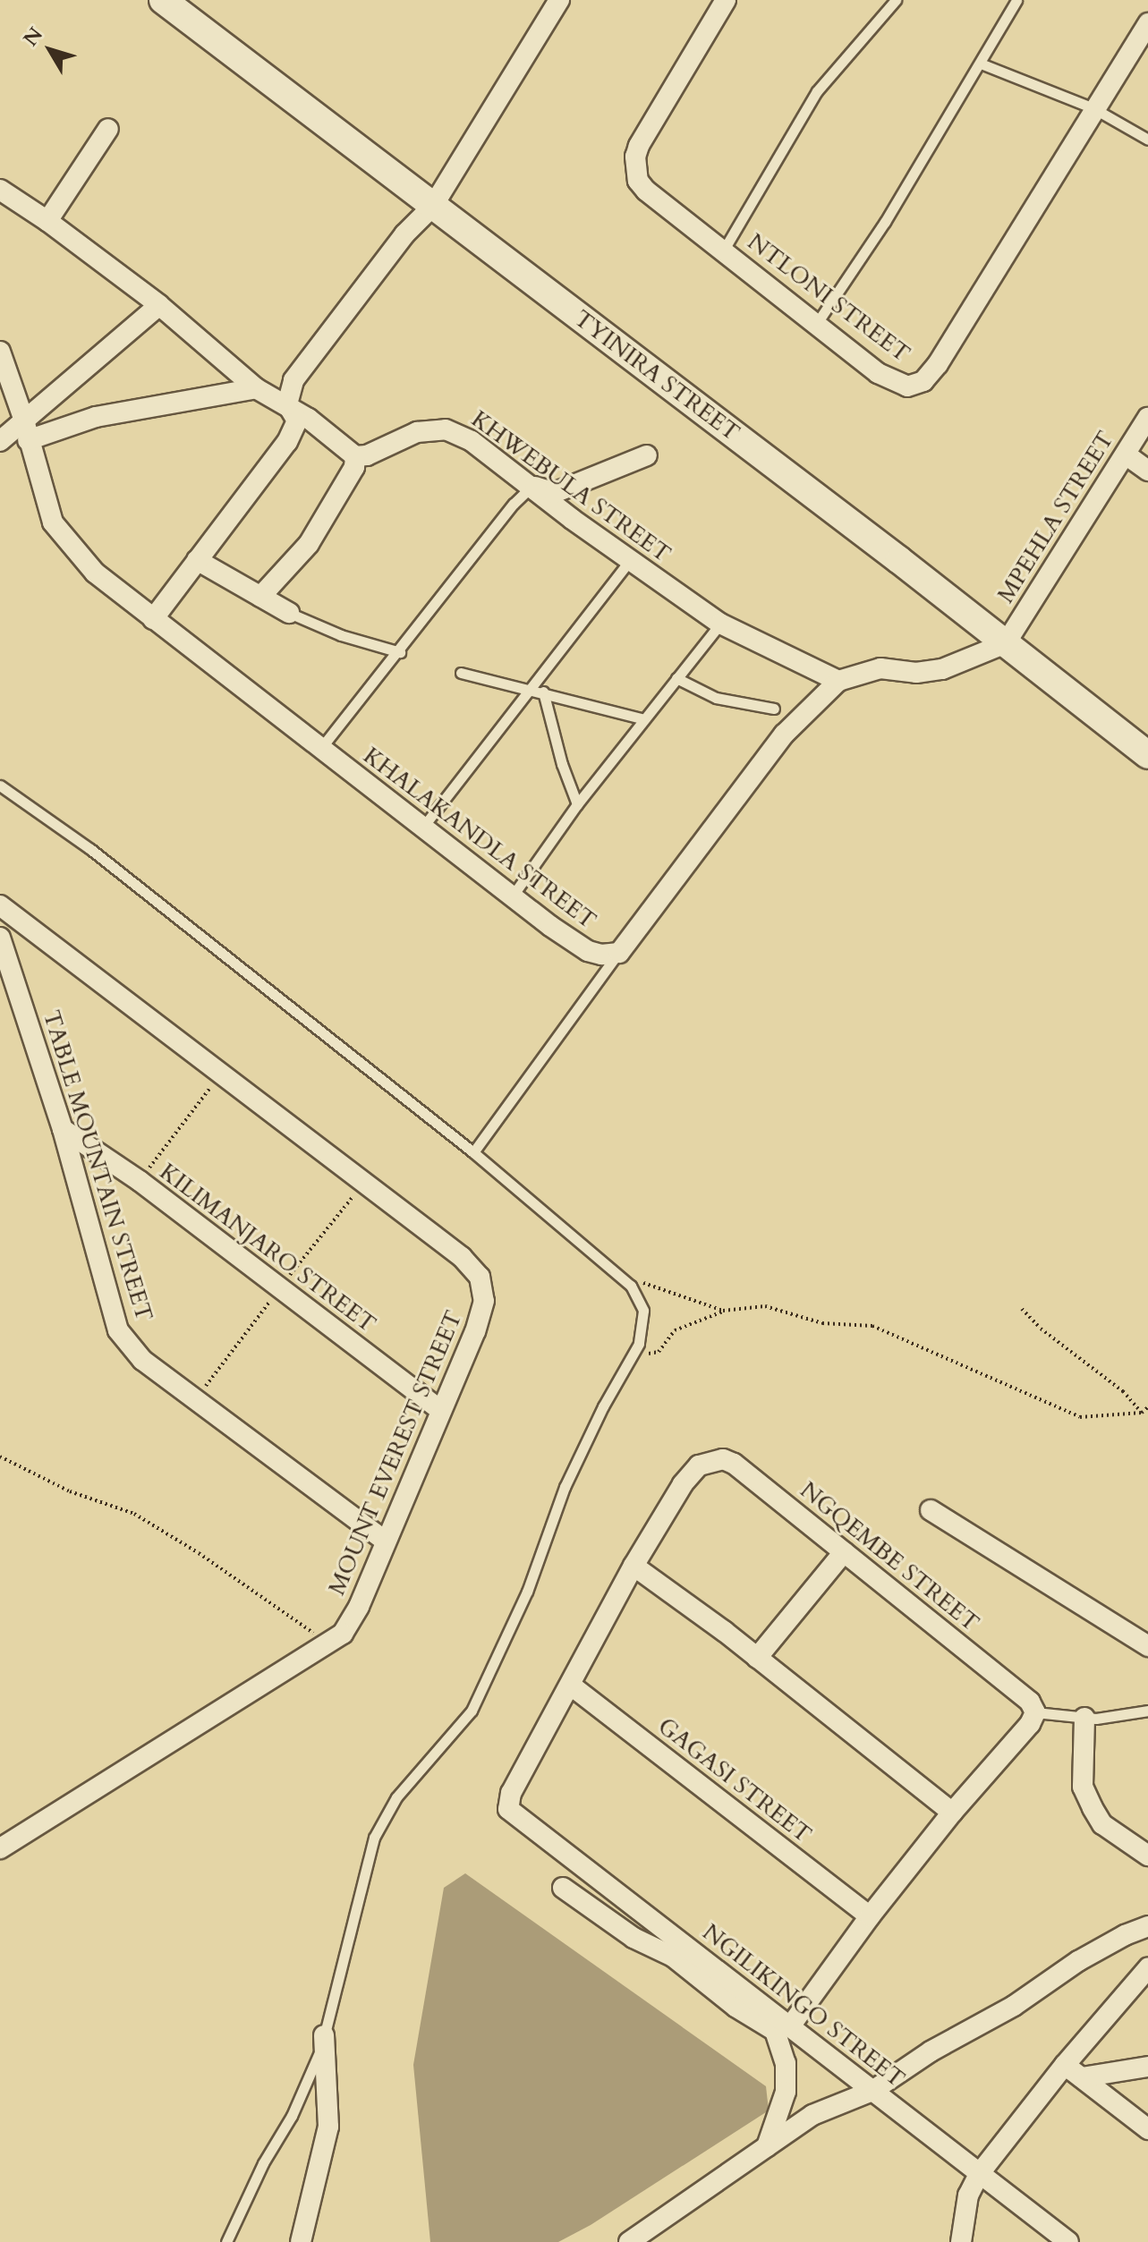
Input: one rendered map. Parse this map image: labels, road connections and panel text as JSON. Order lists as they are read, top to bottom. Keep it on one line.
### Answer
{"streets":{"street":["NTLONI STREET","TYINIRA STREET","KHWEBULA STREET","MPEHLA STREET","KHALAKANDLA STREET","TABLE MOUNTAIN STREET","KILIMANJARO STREET","MOUNT EVEREST STREET","NGQEMBE STREET","GAGASI STREET","NGILIKINGO STREET"]},"crossings":[["TYINIRA STREET","MPEHLA STREET"],["TABLE MOUNTAIN STREET","KILIMANJARO STREET"],["TABLE MOUNTAIN STREET","MOUNT EVEREST STREET"],["KILIMANJARO STREET","MOUNT EVEREST STREET"],["NGQEMBE STREET","GAGASI STREET"],["NGQEMBE STREET","NGILIKINGO STREET"]],"north":"top left"}
